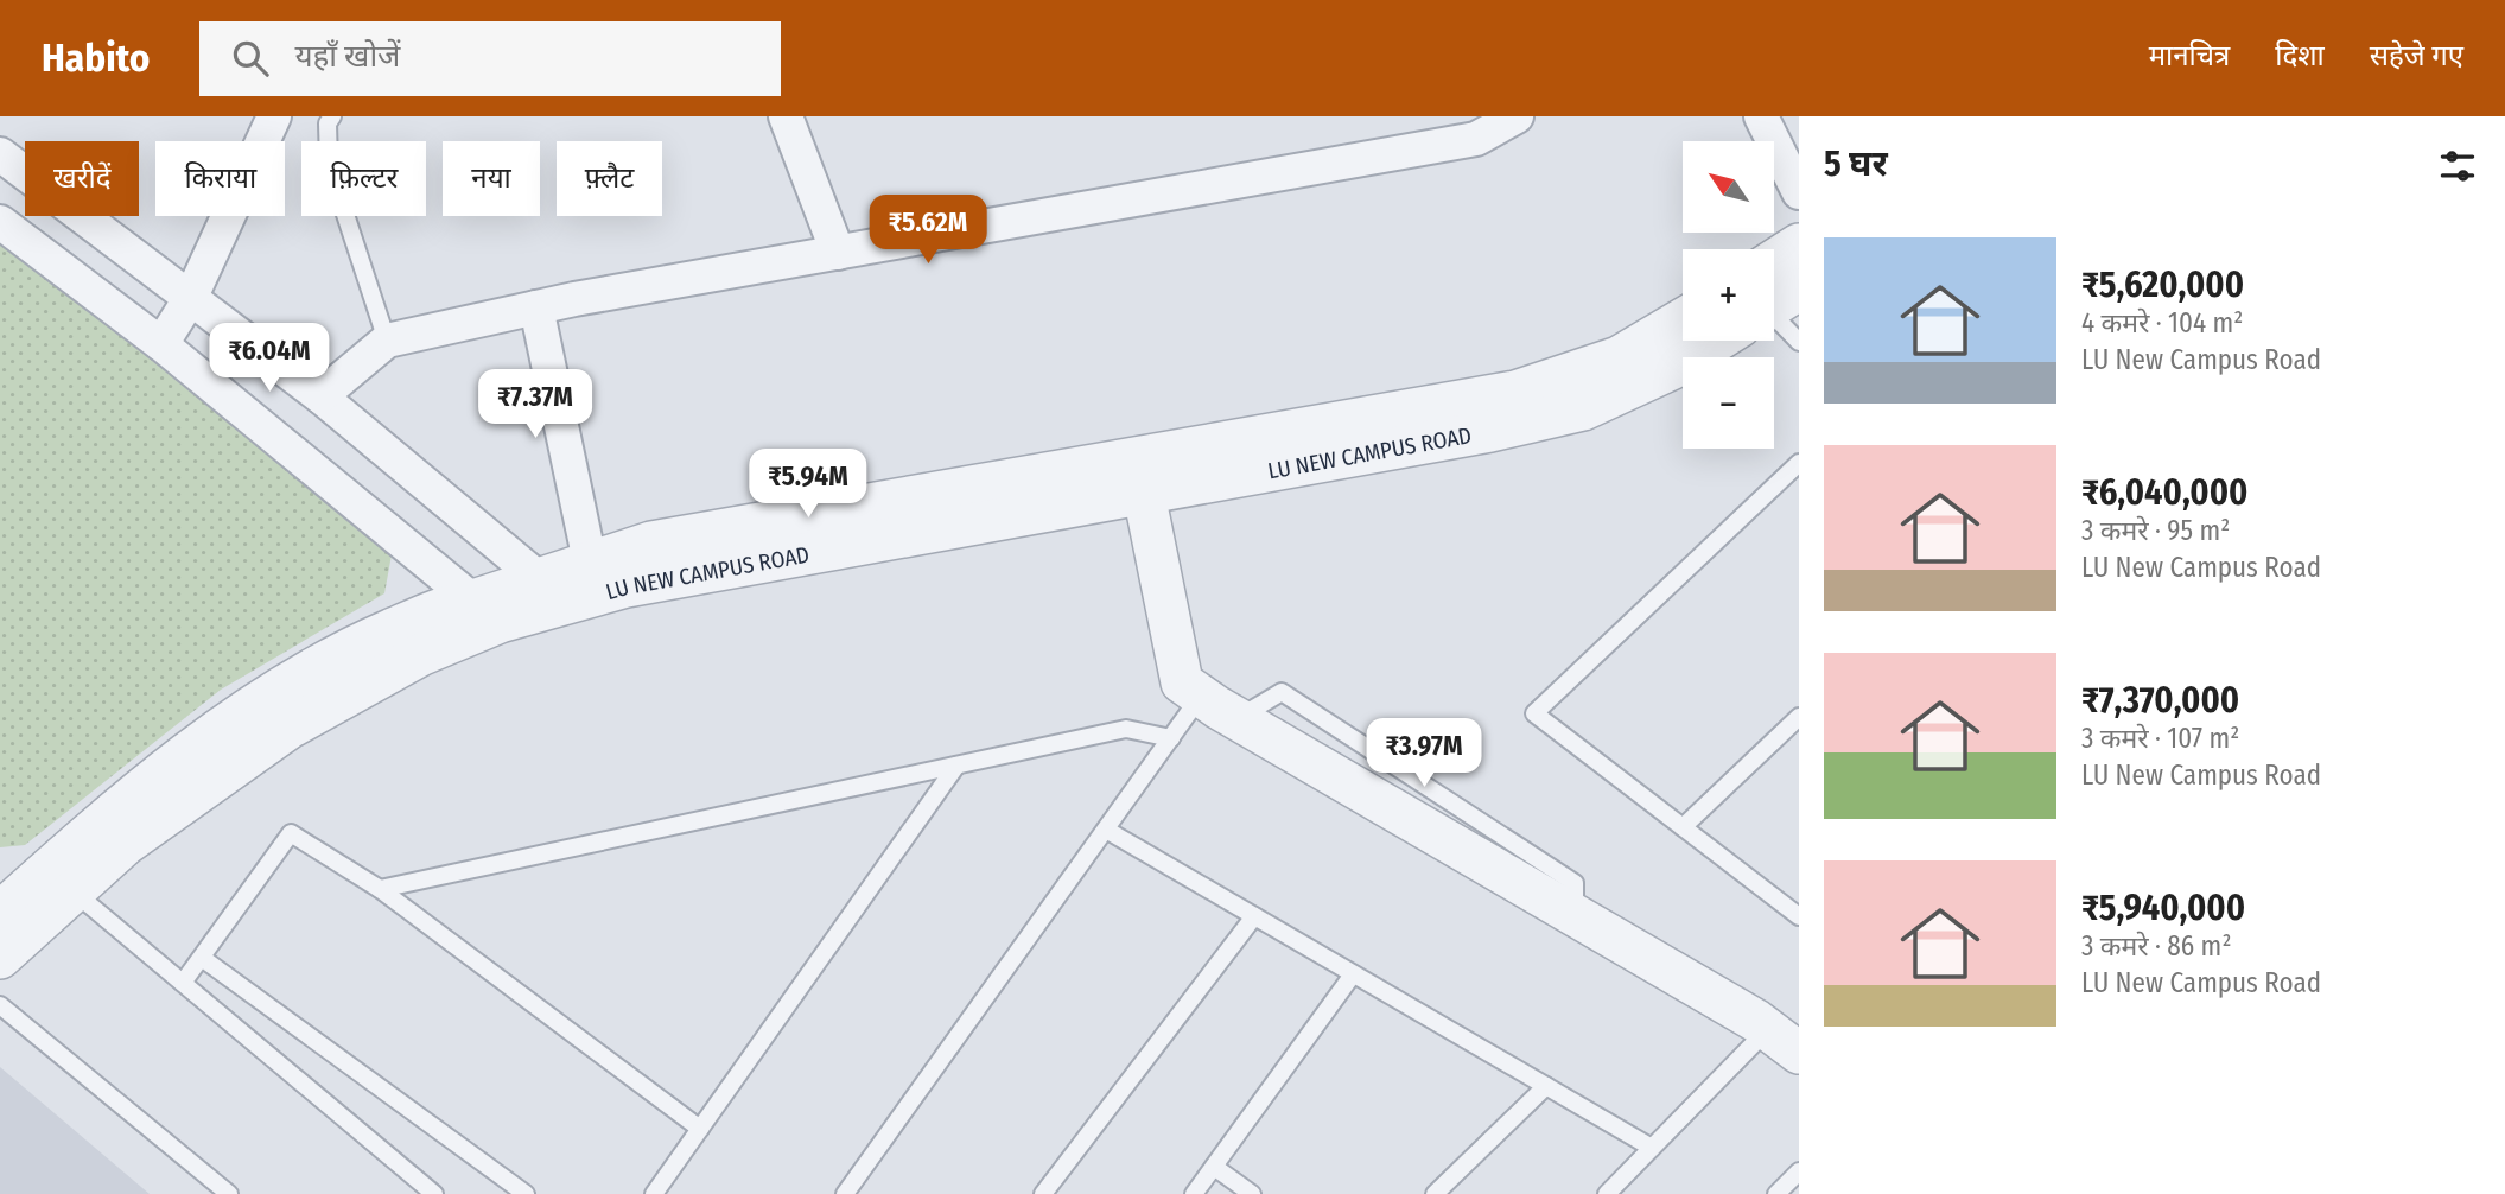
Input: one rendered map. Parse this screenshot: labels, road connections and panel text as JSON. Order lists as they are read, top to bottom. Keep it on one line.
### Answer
{"streets":{"street":["LU NEW CAMPUS ROAD"]},"north":"top left","page":{"header":"Habito","search":"यहाँ खोजें","nav":["मानचित्र","दिशा","सहेजे गए"],"heading":"5 घर","map_buttons":["+","−"],"chip":["खरीदें","किराया","फ़िल्टर","नया","फ़्लैट"],"price":["₹5.62M","₹6.04M","₹7.37M","₹5.94M","₹3.97M"],"list":[{"name":"₹5,620,000","note":"4 कमरे · 104 m² · LU New Campus Road"},{"name":"₹6,040,000","note":"3 कमरे · 95 m² · LU New Campus Road"},{"name":"₹7,370,000","note":"3 कमरे · 107 m² · LU New Campus Road"},{"name":"₹5,940,000","note":"3 कमरे · 86 m² · LU New Campus Road"}]}}
